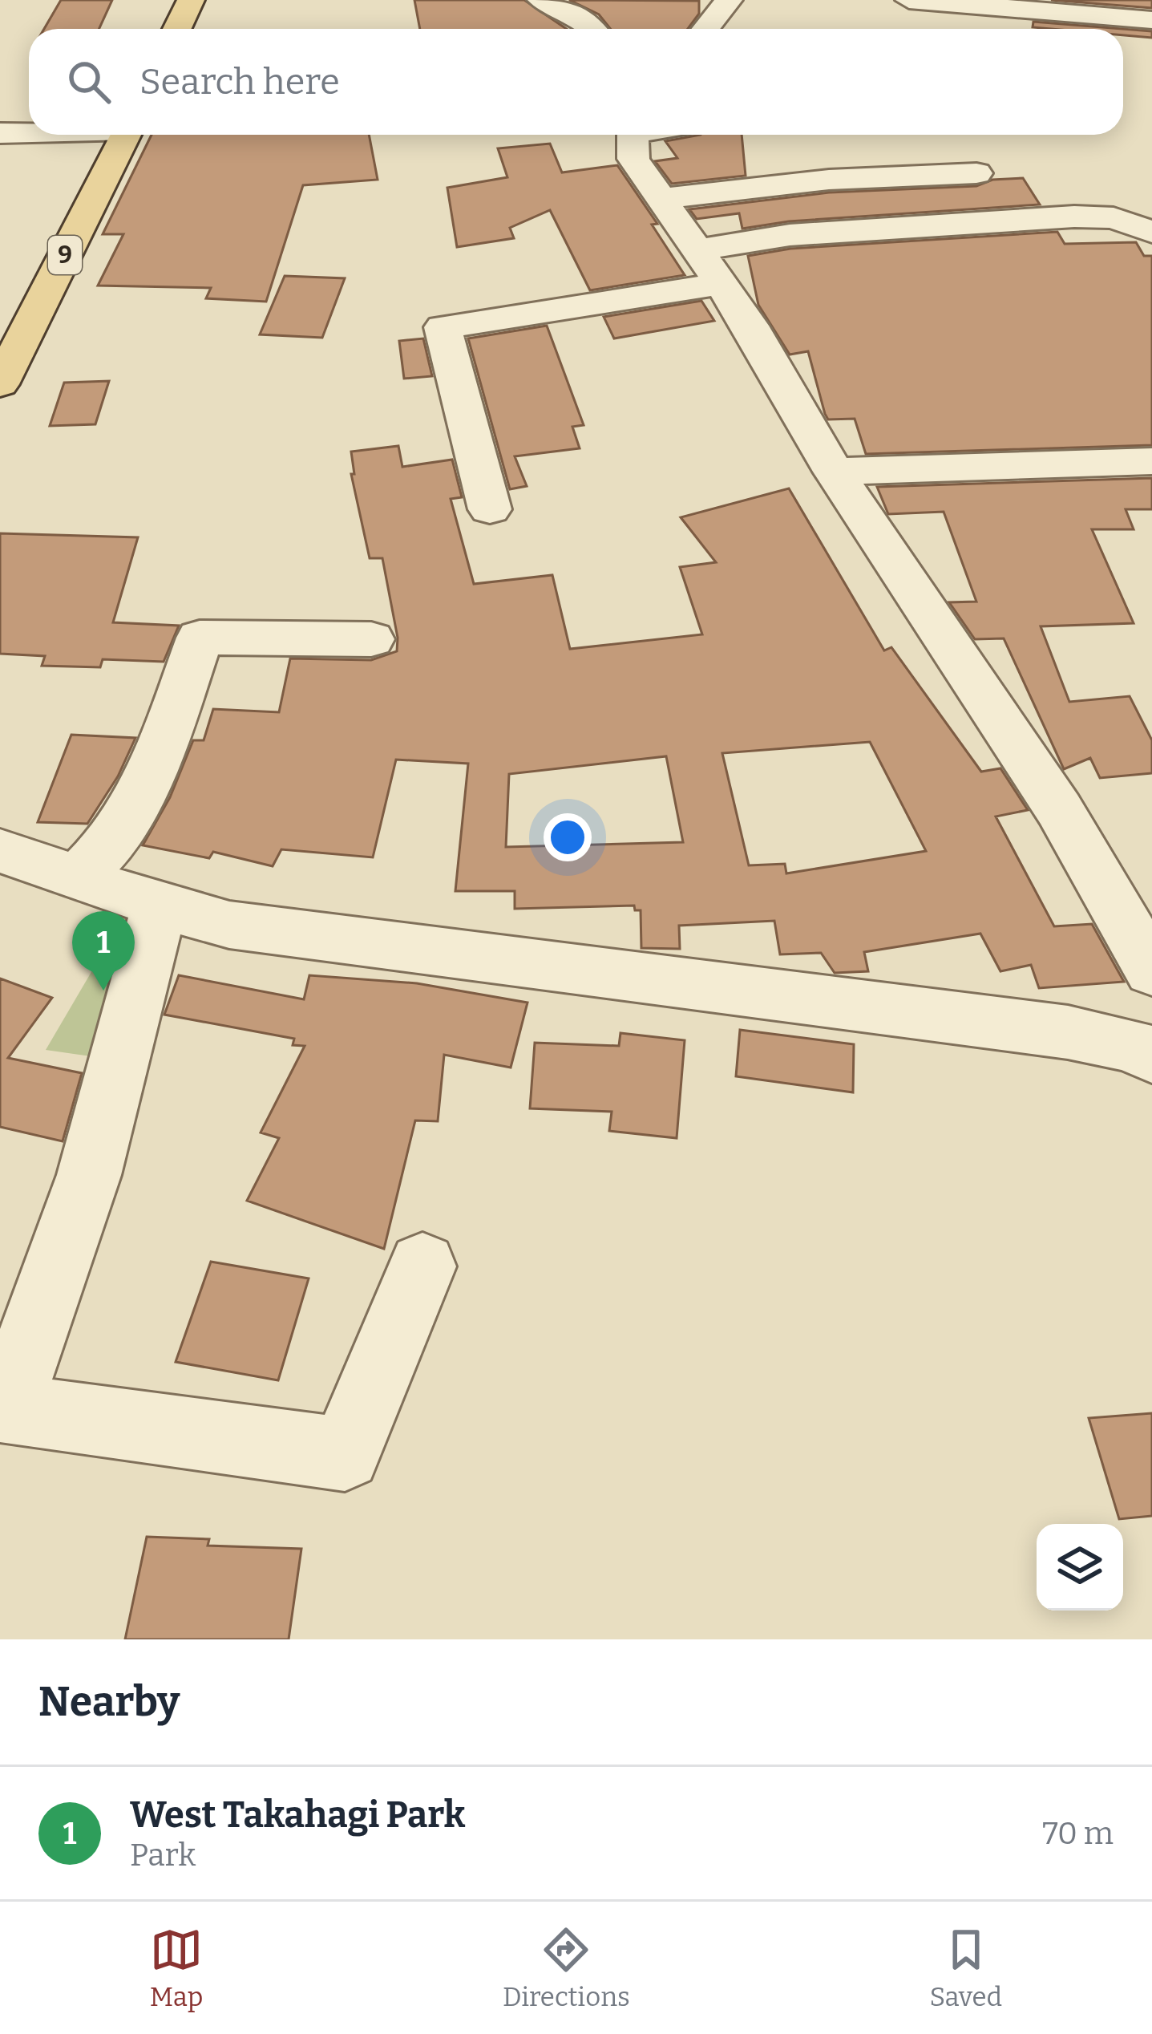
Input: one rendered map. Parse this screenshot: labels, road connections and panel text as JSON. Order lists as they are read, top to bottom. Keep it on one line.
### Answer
{"streets":{"main road":["9"]},"page":{"search":"Search here","pins":"1","heading":"Nearby","list":[{"mark":"1","name":"West Takahagi Park","note":"Park","value":"70 m"}],"nav":["Map","Directions","Saved"]}}
